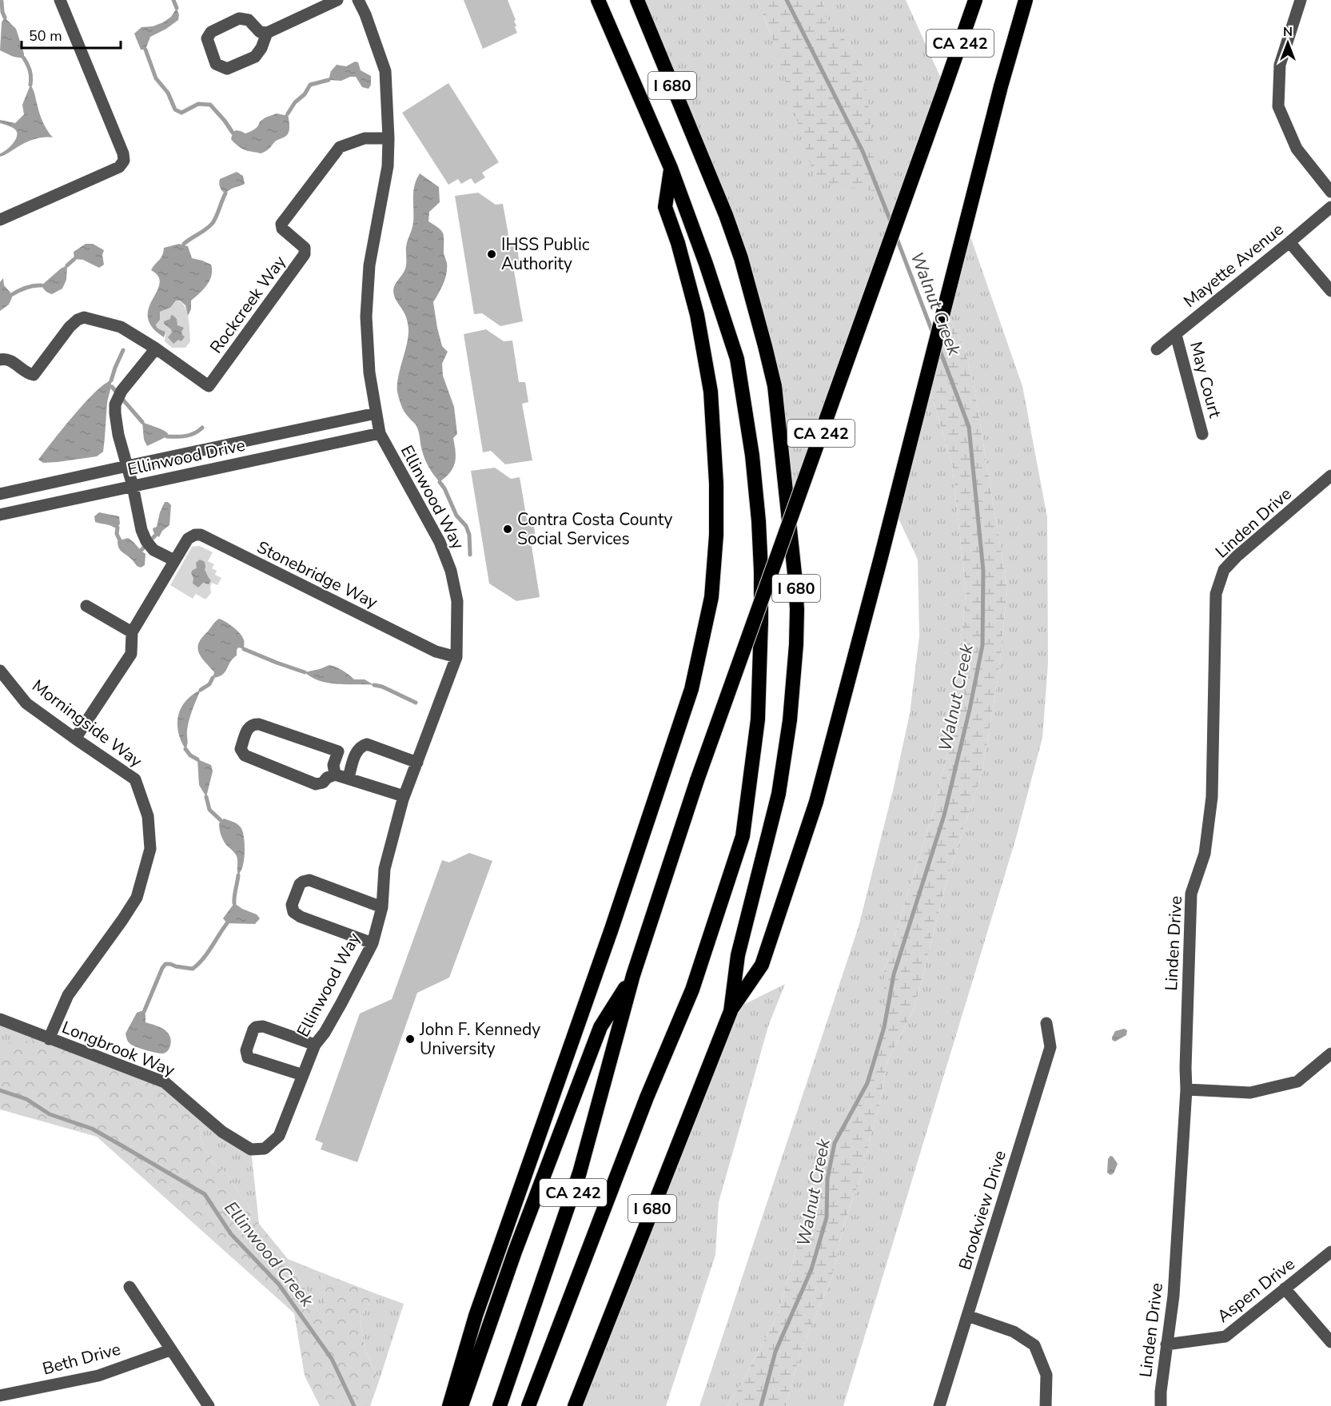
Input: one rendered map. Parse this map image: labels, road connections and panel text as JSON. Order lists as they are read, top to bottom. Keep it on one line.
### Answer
{"streets":{"highway":["CA 242","I 680"],"street":["Mayette Avenue","Rockcreek Way","May Court","Ellinwood Drive","Ellinwood Way","Linden Drive","Stonebridge Way","Morningside Way","Longbrook Way","Brookview Drive","Aspen Drive","Beth Drive"]},"crossings":[["CA 242","I 680"],["Mayette Avenue","May Court"],["Rockcreek Way","Ellinwood Way"],["Ellinwood Drive","Ellinwood Way"],["Ellinwood Way","Stonebridge Way"],["Ellinwood Way","Longbrook Way"],["Linden Drive","Aspen Drive"],["Stonebridge Way","Morningside Way"],["Morningside Way","Longbrook Way"]],"water":["Walnut Creek","Ellinwood Creek"],"places":["IHSS Public Authority","Contra Costa County Social Services","John F. Kennedy University"],"scale_bar":"50 m","north":"top"}
